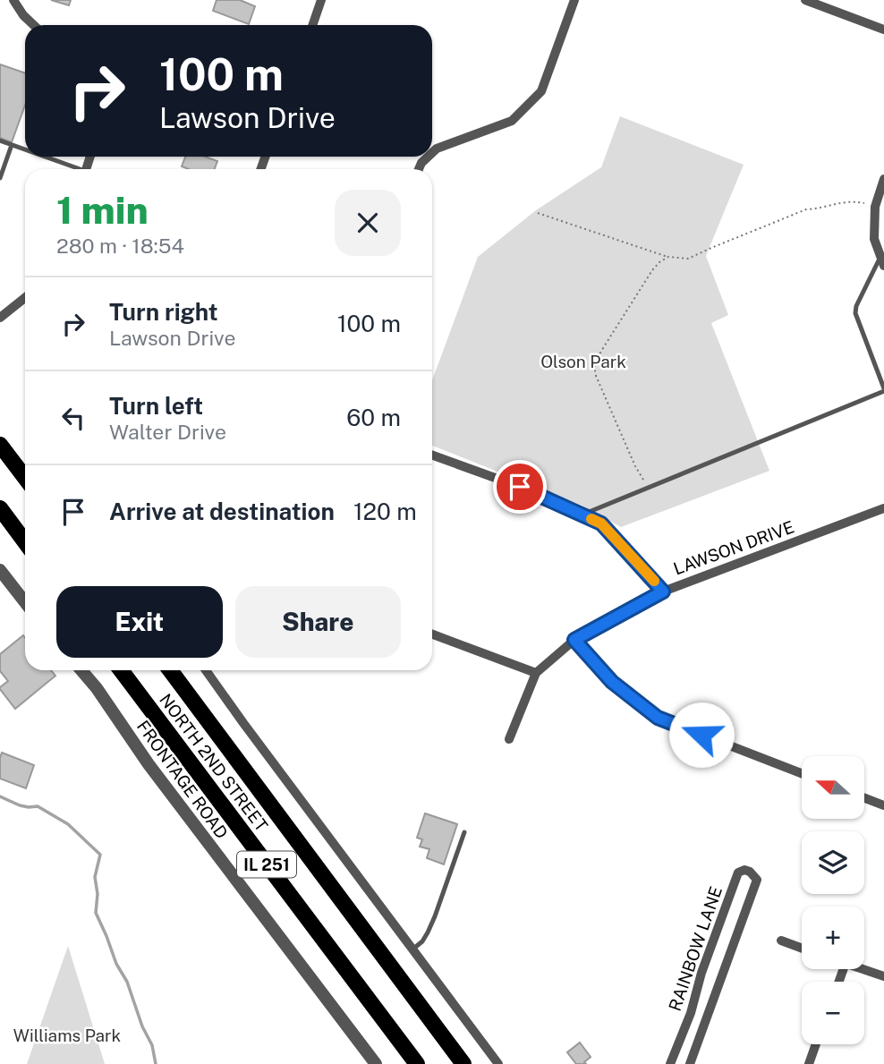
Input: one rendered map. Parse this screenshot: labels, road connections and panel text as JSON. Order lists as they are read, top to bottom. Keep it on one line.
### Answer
{"streets":{"main road":["NORTH 2ND STREET","IL 251"],"street":["LAWSON DRIVE","FRONTAGE ROAD","RAINBOW LANE"]},"parks":["Olson Park","Williams Park"],"north":"left","page":{"turn":["100 m","Lawson Drive"],"heading":["1 min","280 m · 18:54"],"list":[{"name":"Turn right","note":"Lawson Drive","value":"100 m"},{"name":"Turn left","note":"Walter Drive","value":"60 m"},{"name":"Arrive at destination","value":"120 m"}],"buttons":["Exit","Share"],"map_buttons":["+","−"]}}
